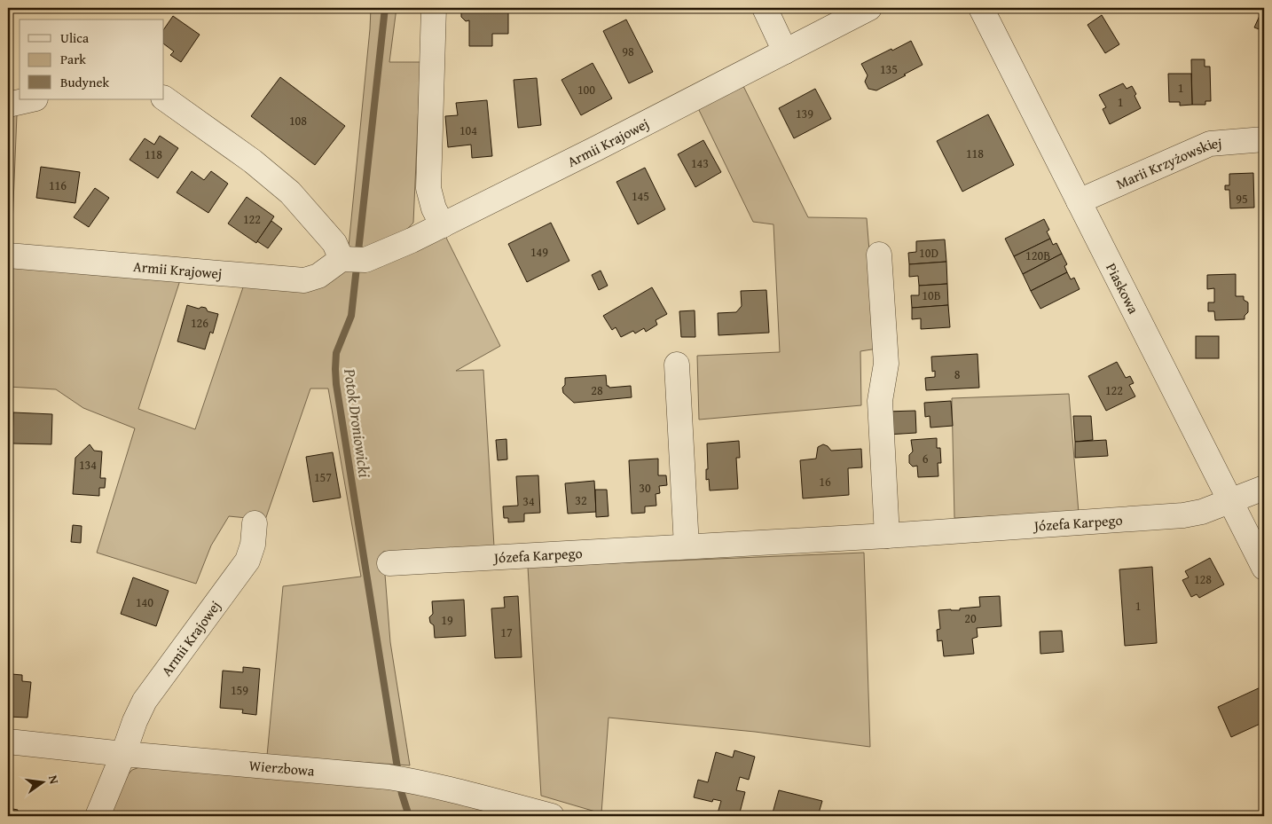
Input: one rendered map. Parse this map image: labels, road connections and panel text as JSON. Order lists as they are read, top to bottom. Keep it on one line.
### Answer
{"streets":{"street":["Armii Krajowej","Marii Krzyżowskiej","Piaskowa","Józefa Karpego","Wierzbowa"]},"crossings":[["Armii Krajowej","Wierzbowa"],["Marii Krzyżowskiej","Piaskowa"],["Piaskowa","Józefa Karpego"]],"water":["Potok Droniowicki"],"house_numbers":["98","135","1","100","1","139","108","104","118","118","143","116","145","95","122","149","10D","120B","10B","126","8","28","122","6","134","157","16","30","32","34","128","140","1","20","19","17","159"],"legend":["Ulica","Park","Budynek"],"north":"right"}
